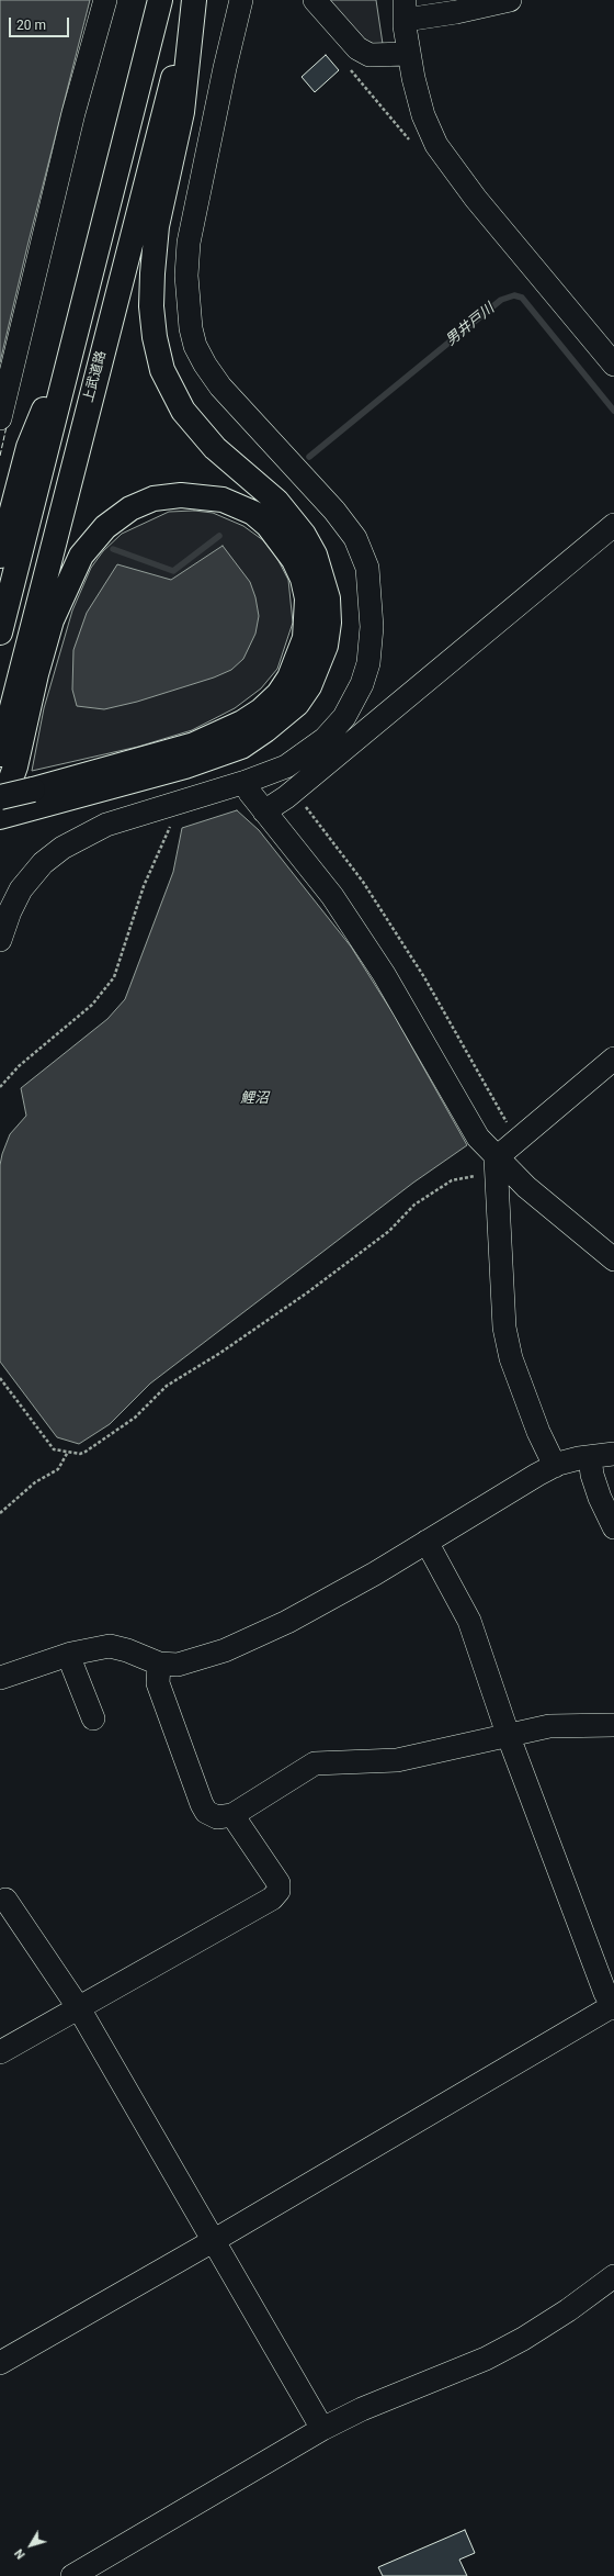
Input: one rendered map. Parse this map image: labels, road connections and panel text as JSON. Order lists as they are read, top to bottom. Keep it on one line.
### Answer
{"streets":{"highway":["上武道路"]},"water":["男井戸川","鯉沼"],"scale_bar":"20 m","north":"bottom left"}
